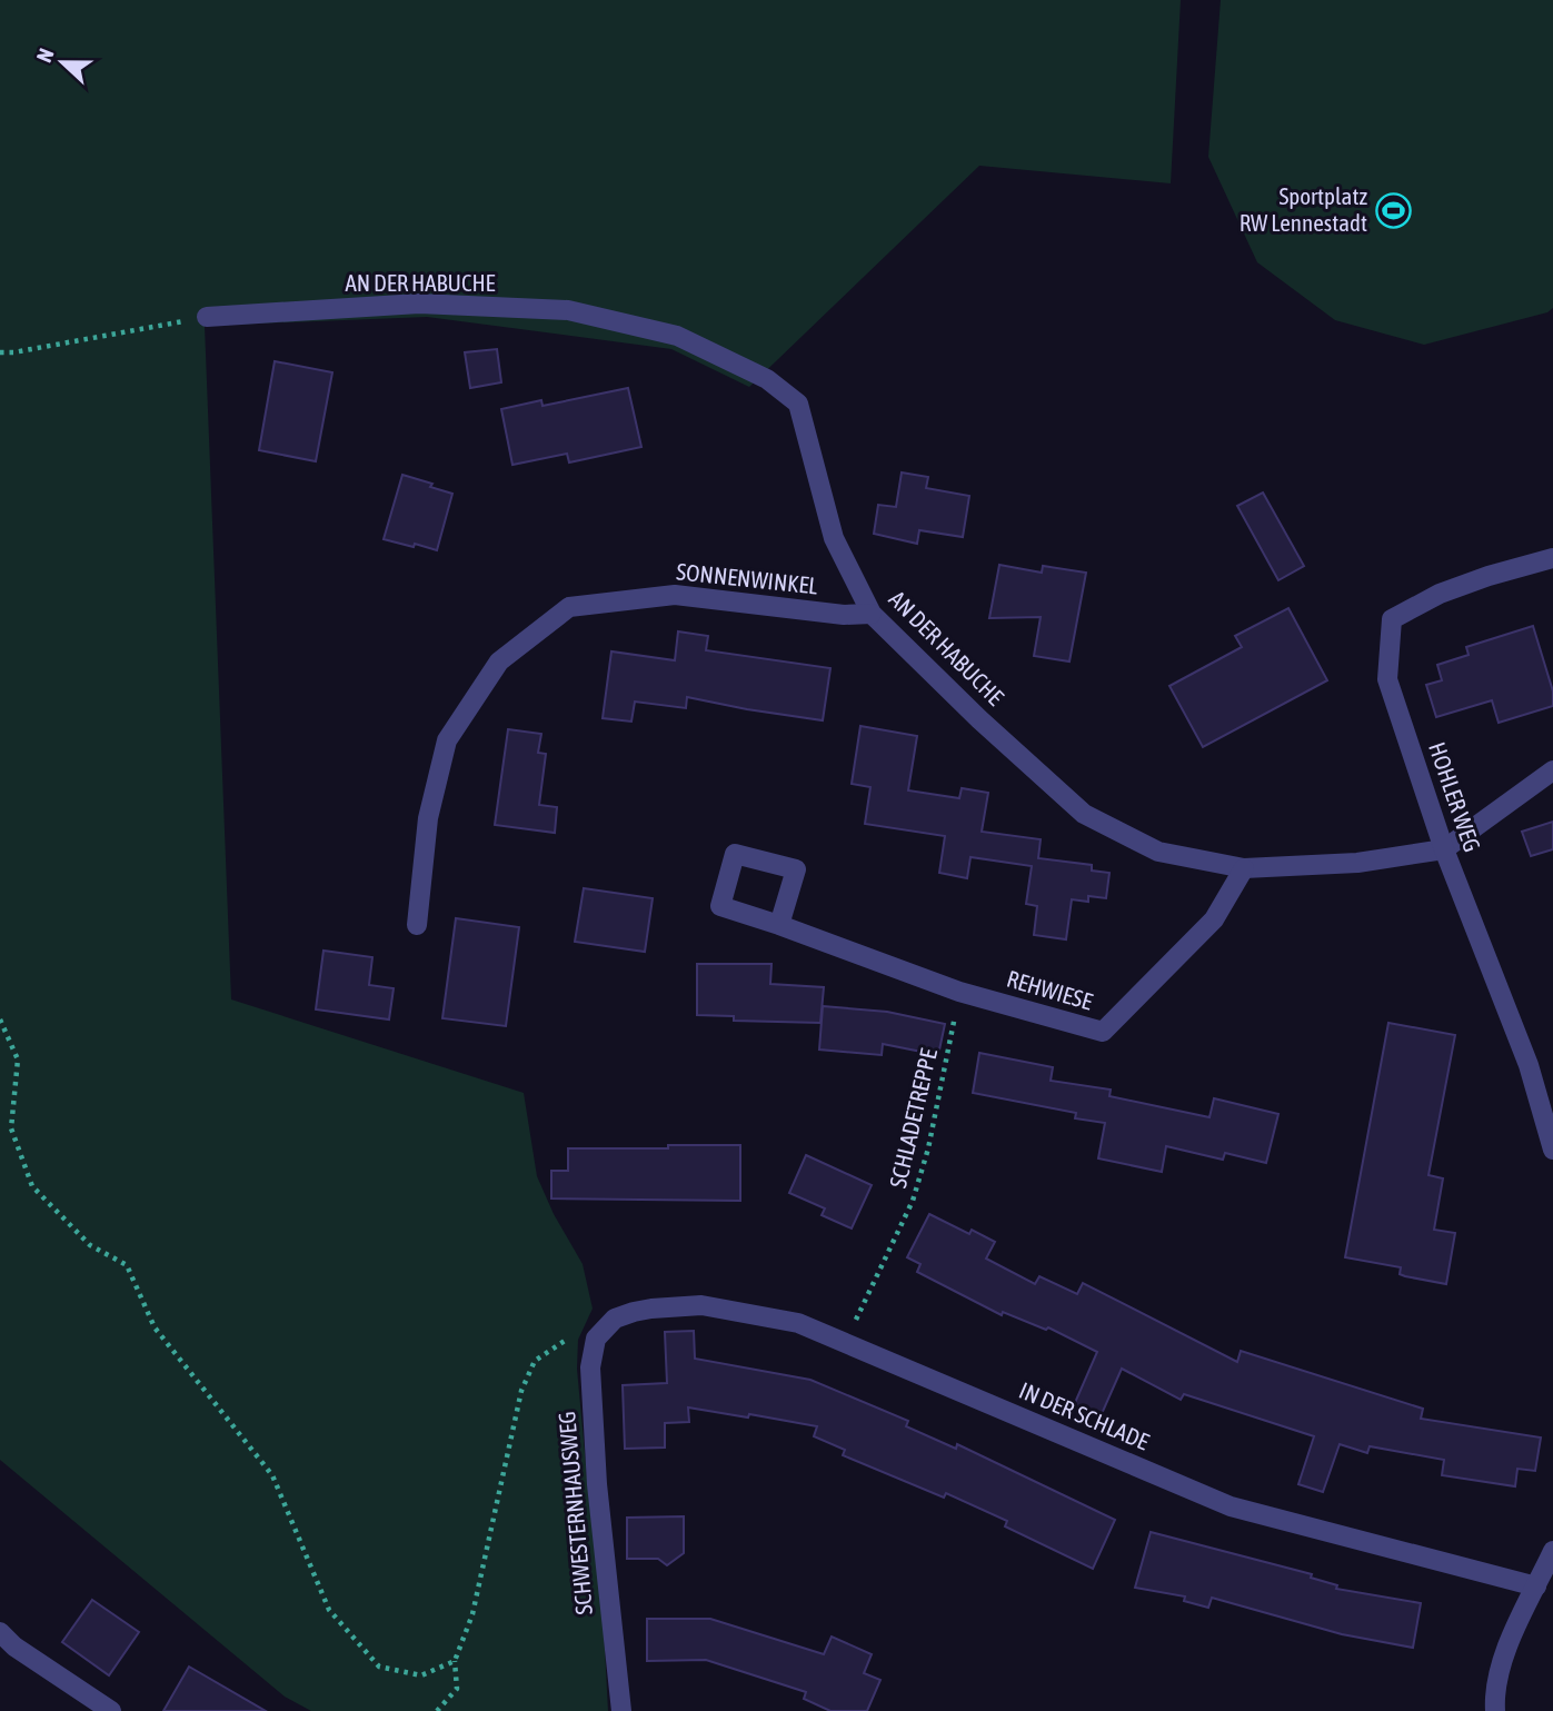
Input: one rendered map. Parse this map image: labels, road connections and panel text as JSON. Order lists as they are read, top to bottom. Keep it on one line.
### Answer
{"streets":{"street":["AN DER HABUCHE","SONNENWINKEL","HOHLER WEG","REHWIESE","IN DER SCHLADE","SCHWESTERNHAUSWEG"],"path":["SCHLADETREPPE"]},"crossings":[["AN DER HABUCHE","SONNENWINKEL"],["AN DER HABUCHE","HOHLER WEG"],["AN DER HABUCHE","REHWIESE"],["REHWIESE","SCHLADETREPPE"],["IN DER SCHLADE","SCHWESTERNHAUSWEG"]],"places":{"sports":["Sportplatz RW Lennestadt"]},"north":"left"}
